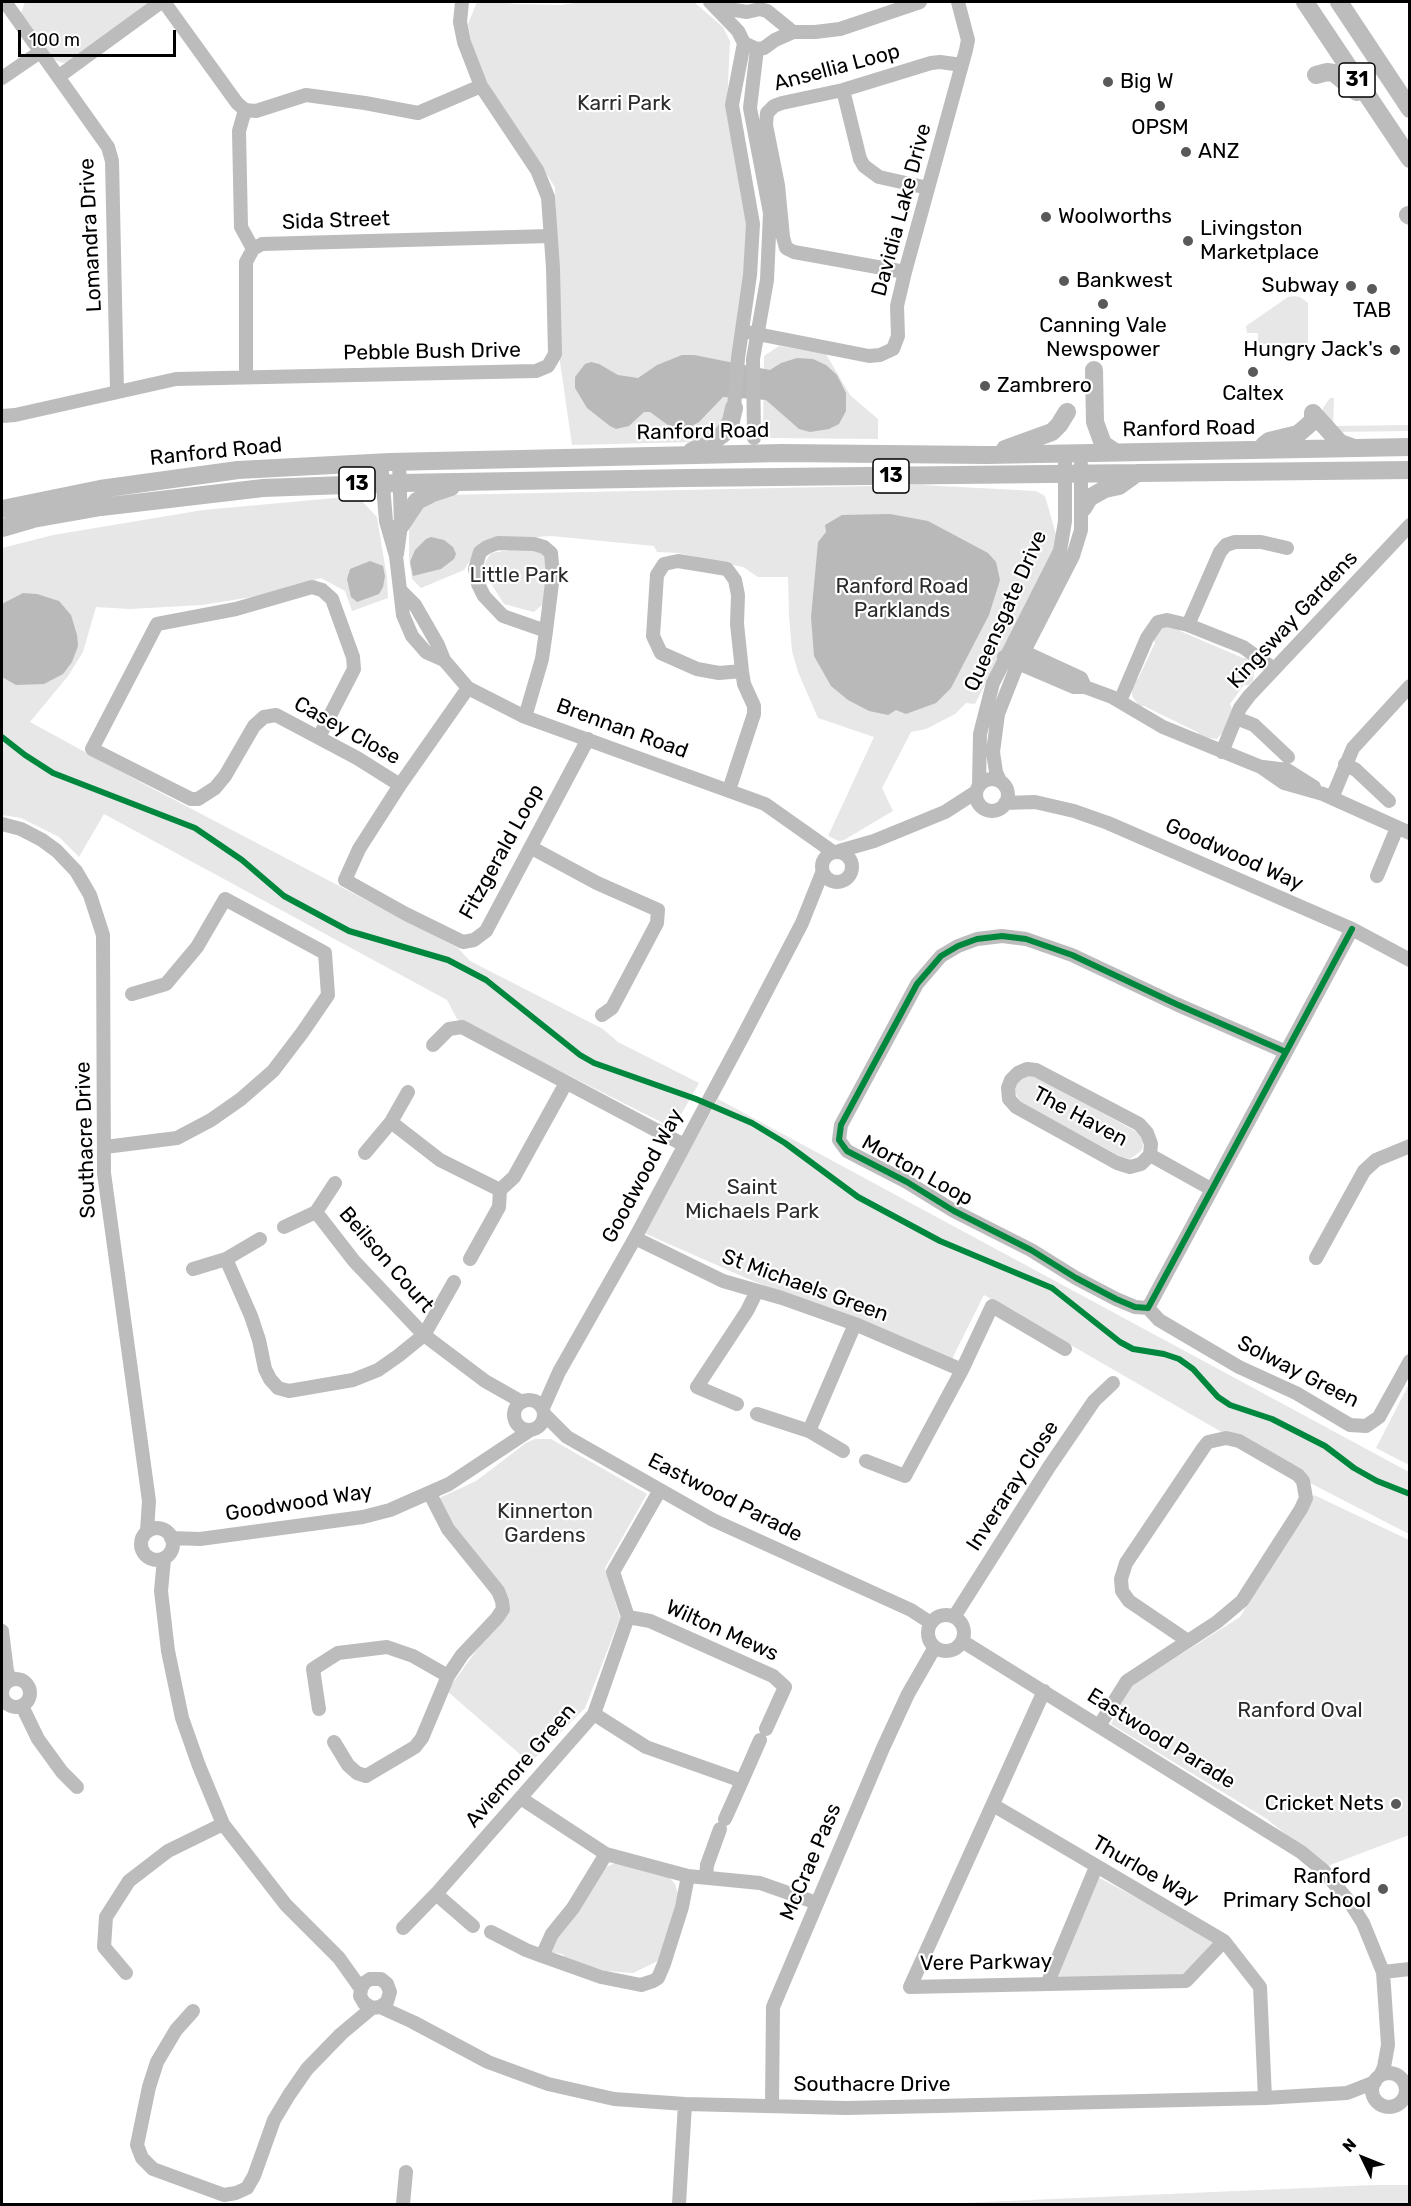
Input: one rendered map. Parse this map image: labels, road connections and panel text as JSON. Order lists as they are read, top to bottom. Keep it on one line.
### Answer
{"streets":{"main road":["31","Ranford Road","13"],"street":["Ansellia Loop","Davidia Lake Drive","Sida Street","Lomandra Drive","Pebble Bush Drive","Queensgate Drive","Kingsway Gardens","Brennan Road","Casey Close","Fitzgerald Loop","Goodwood Way","The Haven","Southacre Drive","Morton Loop","Beilson Court","St Michaels Green","Solway Green","Inveraray Close","Eastwood Parade","Wilton Mews","Aviemore Green","McCrae Pass","Thurloe Way","Vere Parkway"]},"crossings":[["Ansellia Loop","Davidia Lake Drive"],["Sida Street","Pebble Bush Drive"],["Lomandra Drive","Pebble Bush Drive"],["Ranford Road","Queensgate Drive"],["Queensgate Drive","Goodwood Way"],["Brennan Road","Fitzgerald Loop"],["Brennan Road","Goodwood Way"],["Casey Close","Fitzgerald Loop"],["Goodwood Way","Southacre Drive"],["Goodwood Way","Beilson Court"],["Goodwood Way","St Michaels Green"],["Goodwood Way","Eastwood Parade"],["Southacre Drive","Eastwood Parade"],["Southacre Drive","McCrae Pass"],["Southacre Drive","Thurloe Way"],["Morton Loop","Solway Green"],["Beilson Court","Eastwood Parade"],["Inveraray Close","Eastwood Parade"],["Inveraray Close","McCrae Pass"],["Eastwood Parade","McCrae Pass"],["Eastwood Parade","Vere Parkway"],["Wilton Mews","Aviemore Green"],["Thurloe Way","Vere Parkway"]],"parks":["Karri Park","Little Park","Ranford Road Parklands","Saint Michaels Park","Kinnerton Gardens","Ranford Oval"],"places":["Big W","OPSM","ANZ","Woolworths","Livingston Marketplace","Bankwest","Subway","TAB","Canning Vale Newspower","Hungry Jack's","Caltex","Zambrero","Cricket Nets","Ranford Primary School"],"scale_bar":"100 m","north":"top left"}
